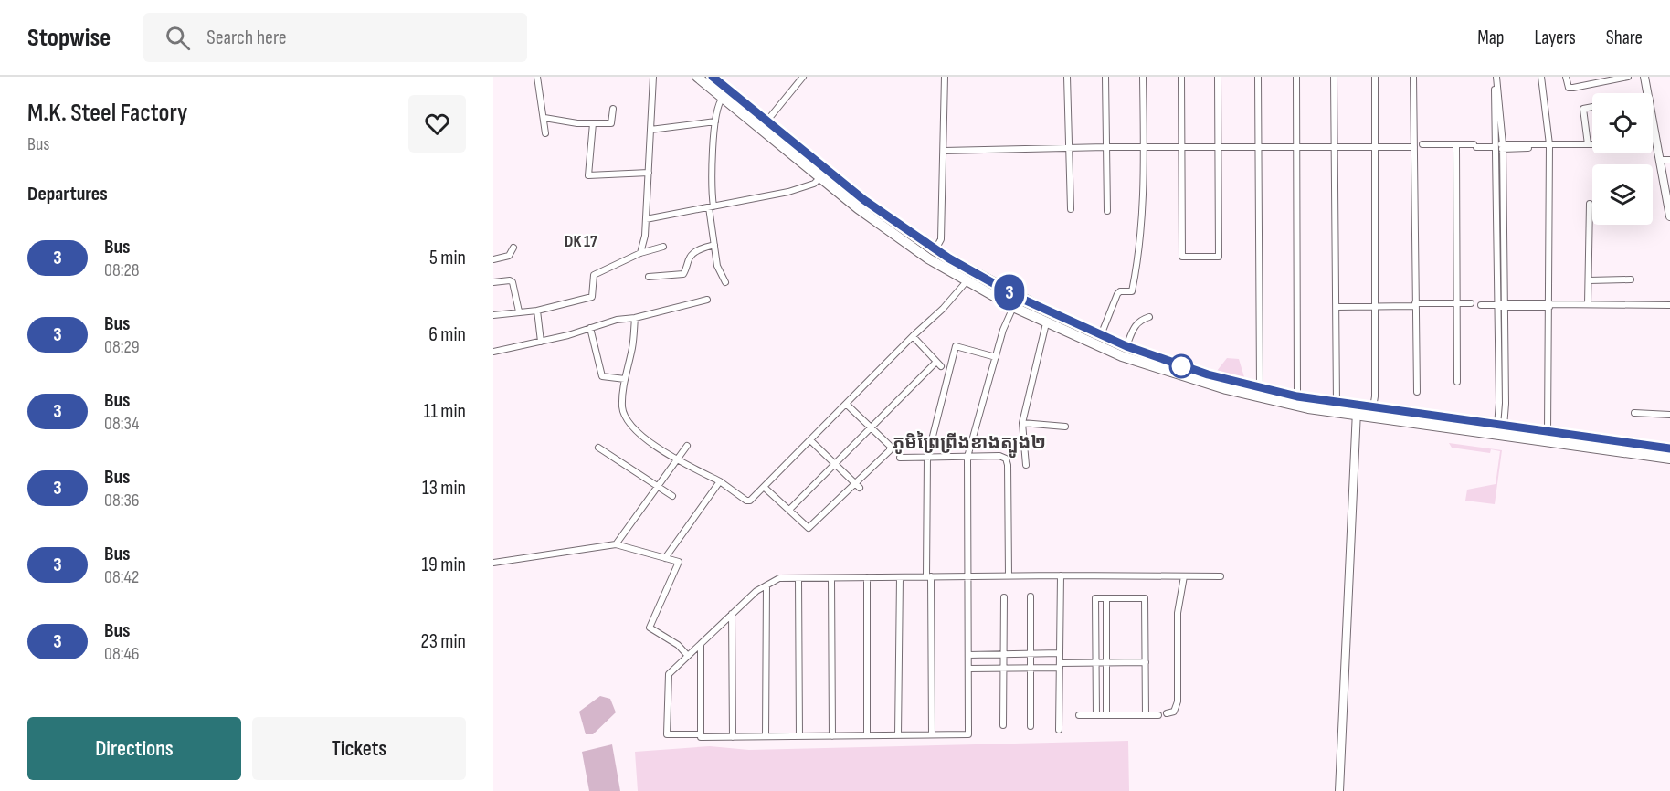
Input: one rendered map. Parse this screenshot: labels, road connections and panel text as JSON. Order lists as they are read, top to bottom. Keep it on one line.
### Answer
{"districts":["DK 17","ភូមិព្រៃព្រីងខាងត្បូង២"],"lines":["bus line 3"],"page":{"header":"Stopwise","search":"Search here","nav":["Map","Layers","Share"],"heading":[["M.K. Steel Factory","Bus"],"Departures"],"on_map":"3","list":[{"mark":"3","name":"Bus","note":"08:28","value":"5 min"},{"mark":"3","name":"Bus","note":"08:29","value":"6 min"},{"mark":"3","name":"Bus","note":"08:34","value":"11 min"},{"mark":"3","name":"Bus","note":"08:36","value":"13 min"},{"mark":"3","name":"Bus","note":"08:42","value":"19 min"},{"mark":"3","name":"Bus","note":"08:46","value":"23 min"}],"buttons":["Directions","Tickets"]}}
